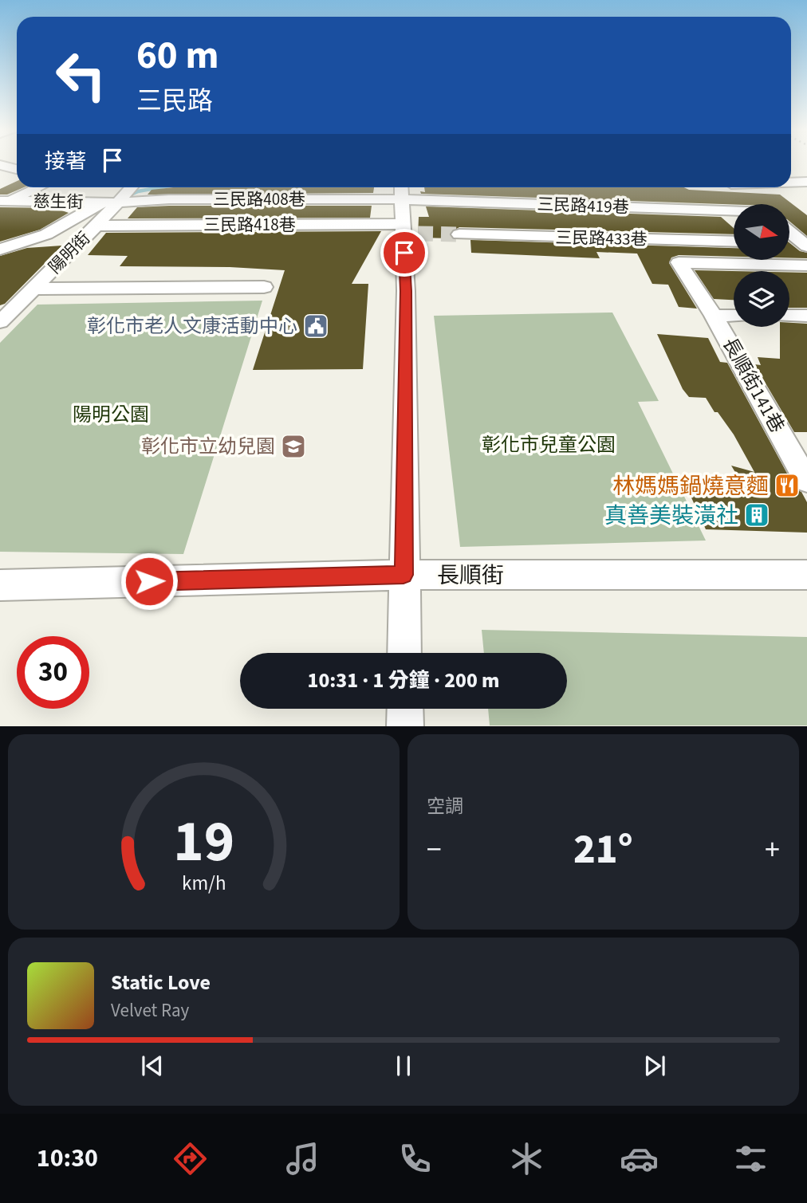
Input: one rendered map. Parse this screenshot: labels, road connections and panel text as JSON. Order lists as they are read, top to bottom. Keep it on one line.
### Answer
{"streets":{"street":["三民路408巷","慈生街","三民路419巷","三民路418巷","三民路433巷","陽明街","長順街141巷","長順街"]},"crossings":[["三民路408巷","慈生街"],["三民路408巷","三民路419巷"],["三民路408巷","陽明街"],["慈生街","陽明街"],["三民路418巷","陽明街"]],"parks":["陽明公園","彰化市兒童公園"],"places":{"public building":["彰化市老人文康活動中心"],"school or university":["彰化市立幼兒園"],"restaurant":["林媽媽鍋燒意麵"],"building":["真善美裝潢社"]},"north":"right","page":{"turn":["60 m","三民路"],"then":"接著","limit":"30","trip":"10:31 · 1 分鐘 · 200 m","tile":"空調","heat":["−","21°","+"],"song":["Static Love","Velvet Ray"],"tabs":"10:30","gauge":["19","km/h"]}}
